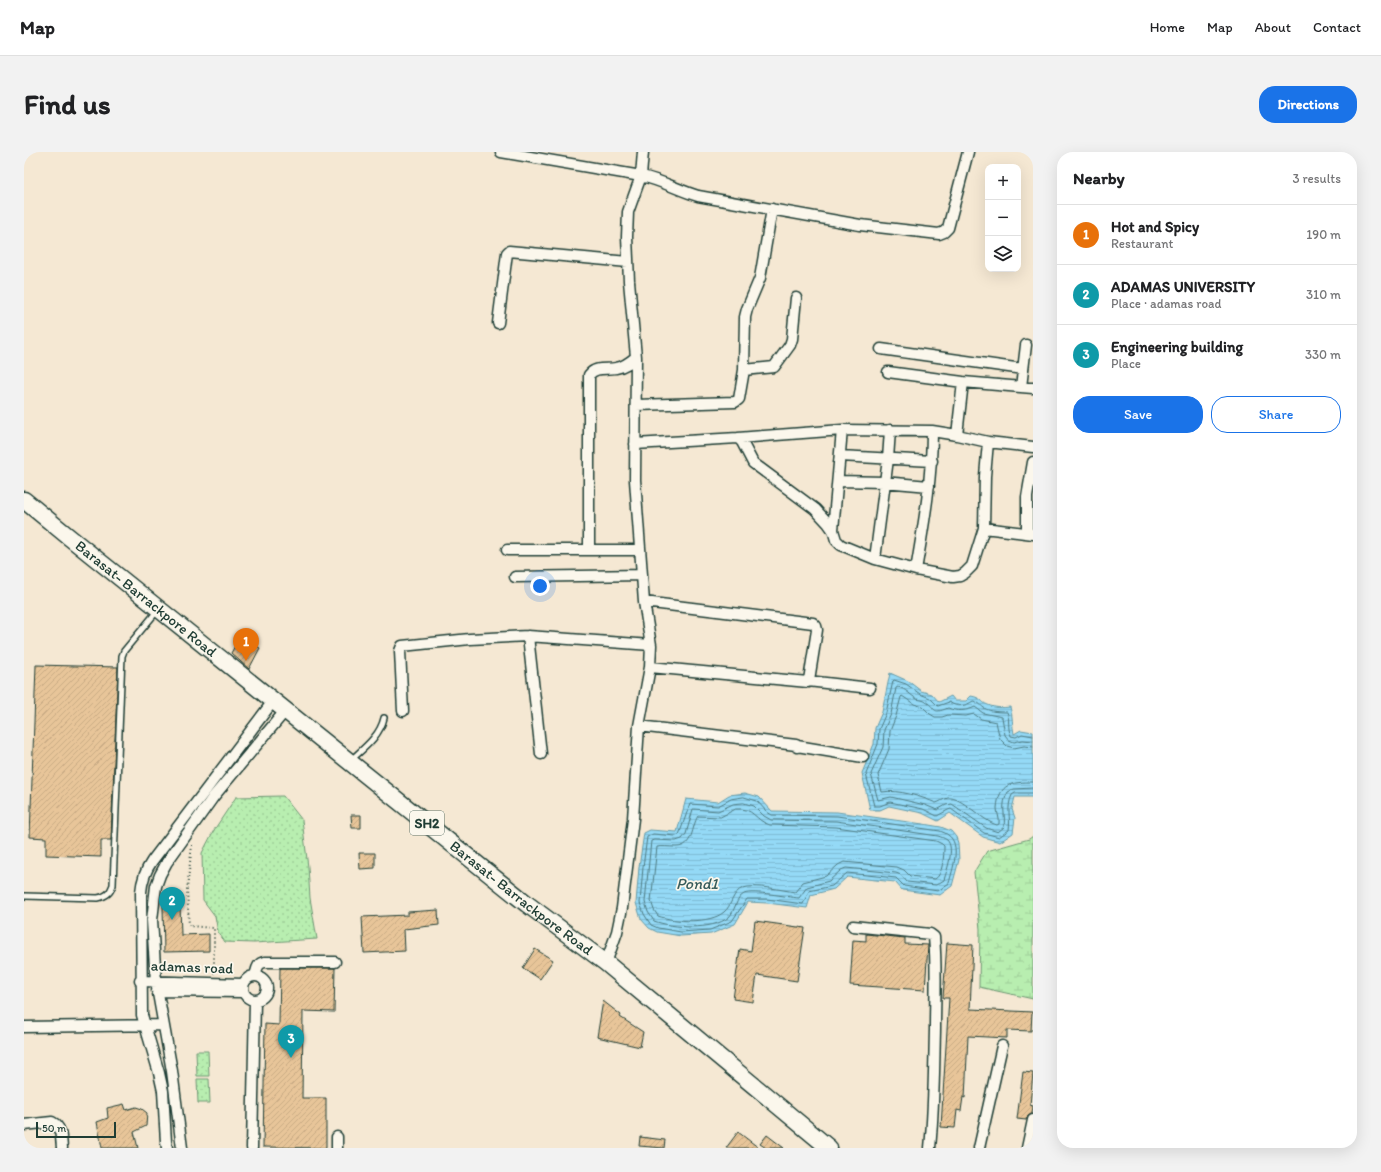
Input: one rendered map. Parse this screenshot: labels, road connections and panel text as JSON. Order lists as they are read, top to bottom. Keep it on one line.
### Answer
{"streets":{"main road":["Barasat- Barrackpore Road","SH2"],"street":["adamas road"]},"water":["Pond1"],"scale_bar":"50 m","page":{"header":"Map","nav":["Home","Map","About","Contact"],"buttons":["Directions",["Save","Share"]],"title":"Find us","heading":["Nearby","3 results"],"map_buttons":["+","−"],"list":[{"mark":"1","name":"Hot and Spicy","note":"Restaurant","value":"190 m"},{"mark":"2","name":"ADAMAS UNIVERSITY","note":"Place · adamas road","value":"310 m"},{"mark":"3","name":"Engineering building","note":"Place","value":"330 m"}],"pins":["1","2","3"],"scale":"50 m"}}
